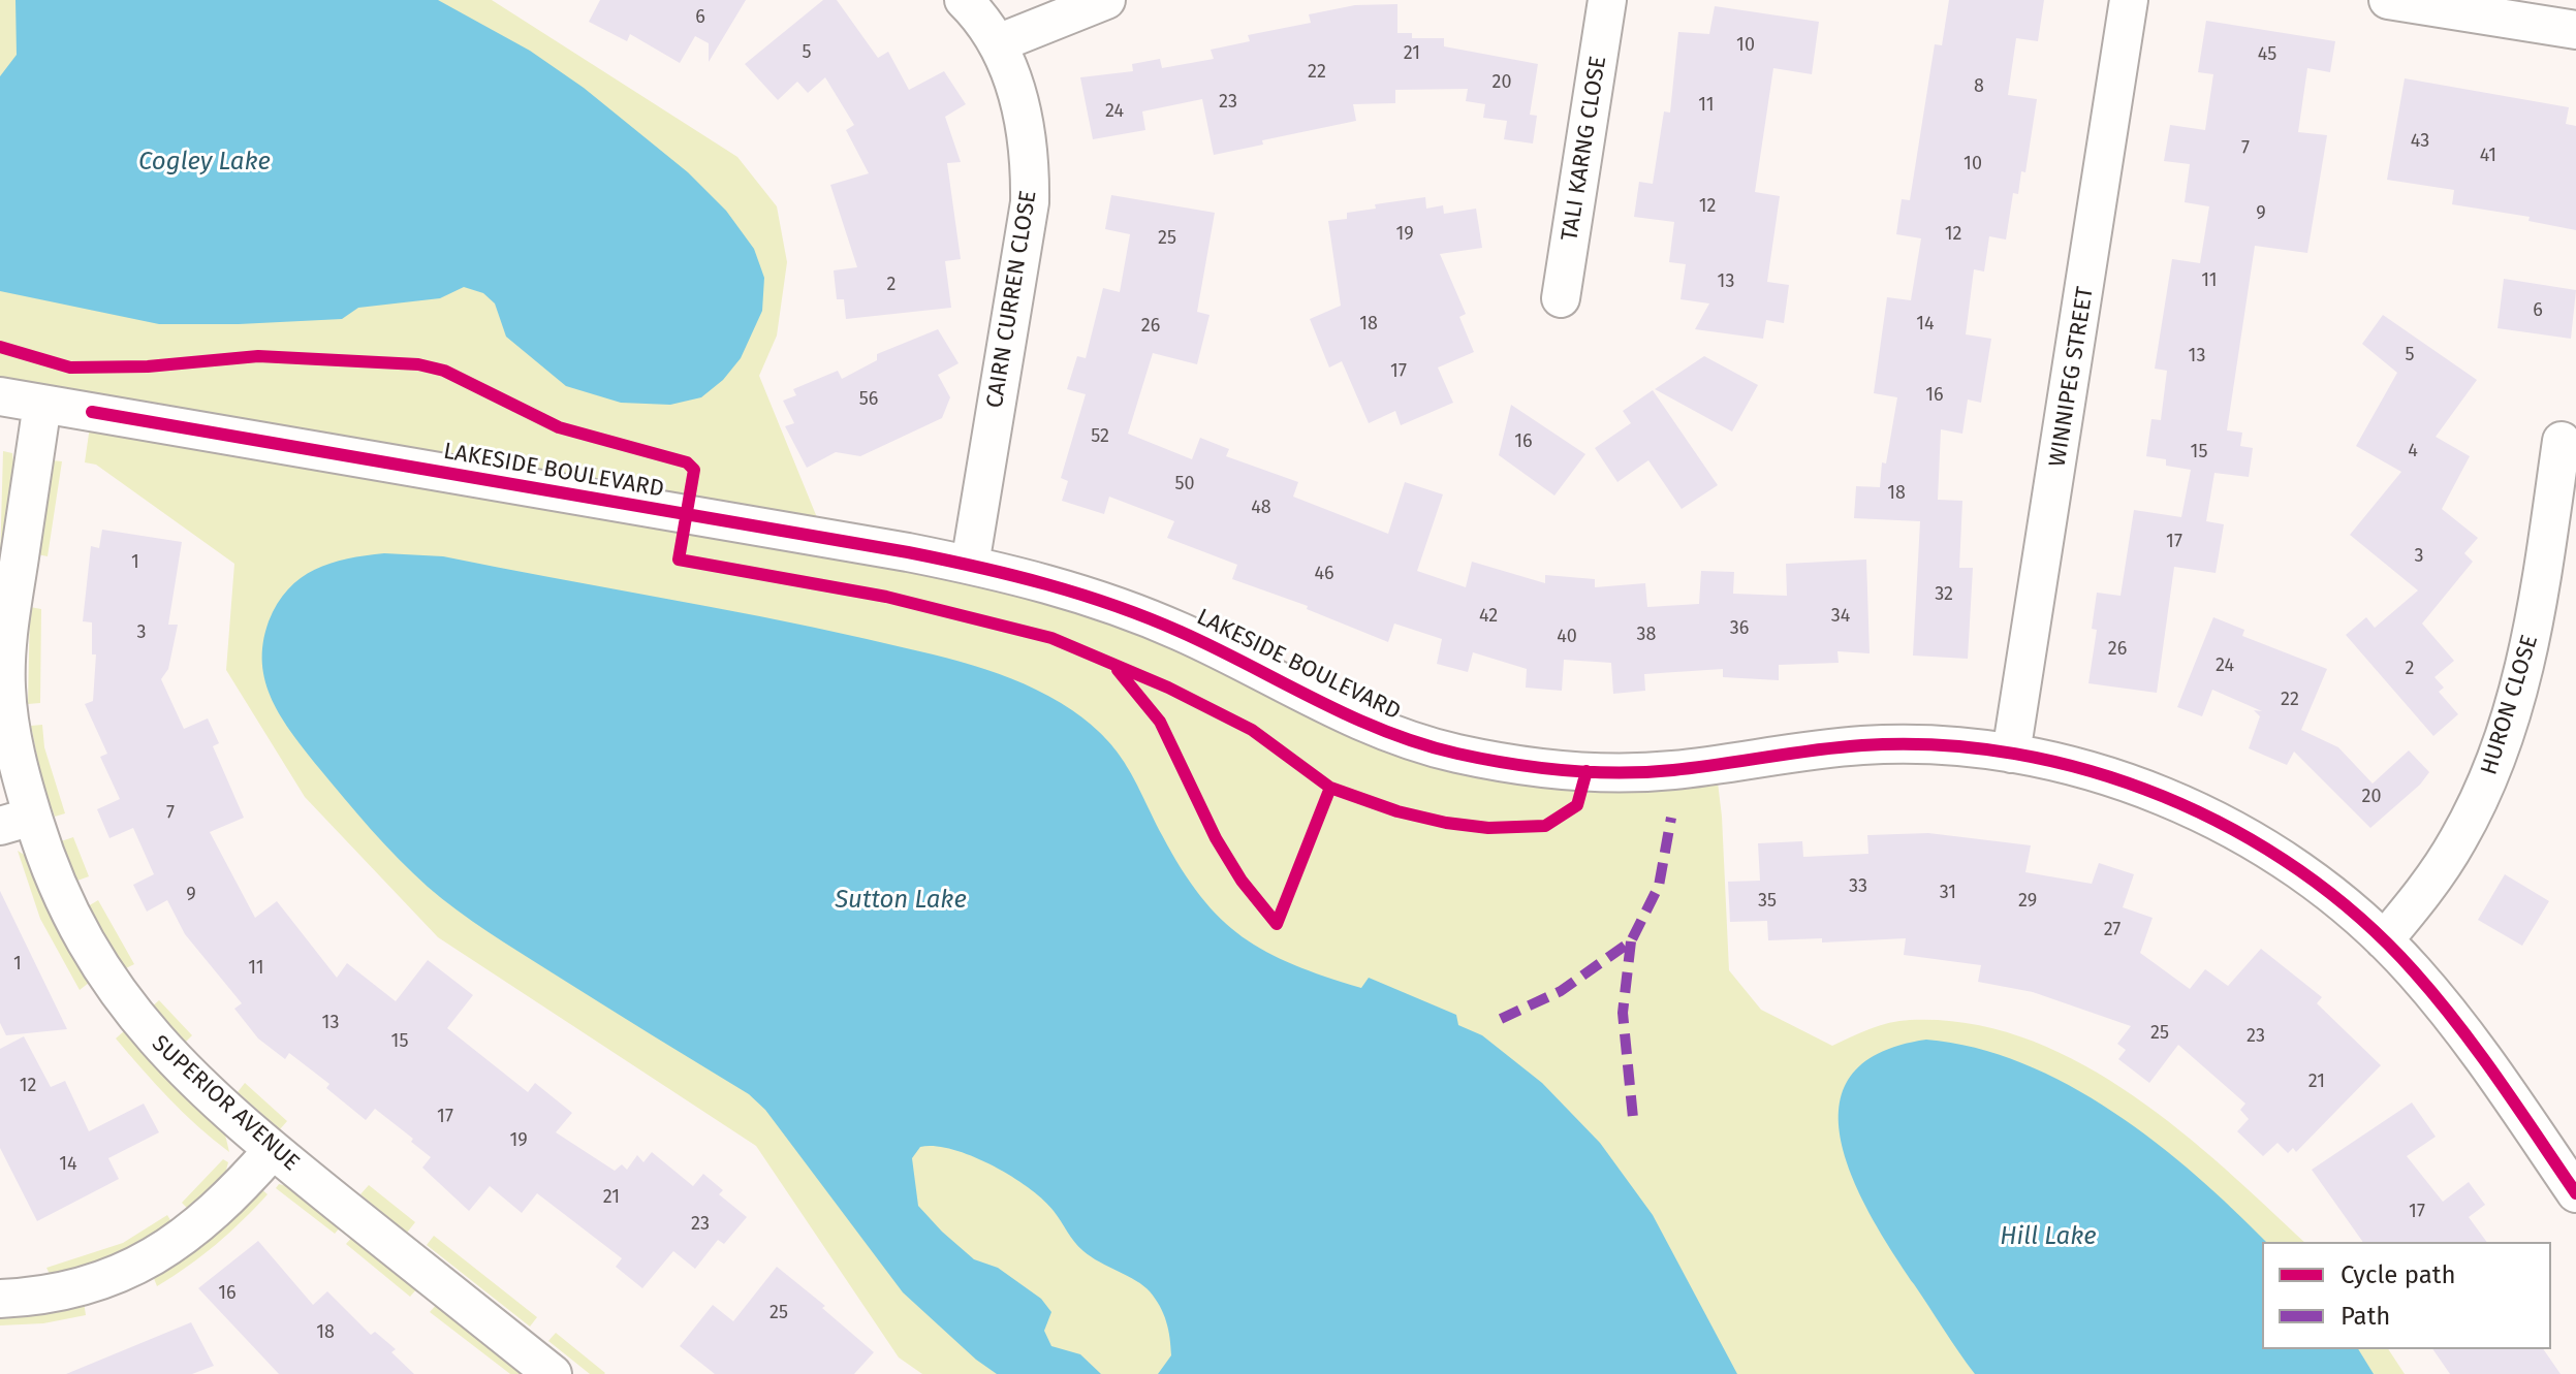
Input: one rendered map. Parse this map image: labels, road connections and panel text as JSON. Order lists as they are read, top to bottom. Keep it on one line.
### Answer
{"streets":{"street":["TALI KARNG CLOSE","CAIRN CURREN CLOSE","WINNIPEG STREET","LAKESIDE BOULEVARD","HURON CLOSE","SUPERIOR AVENUE"]},"crossings":[["CAIRN CURREN CLOSE","LAKESIDE BOULEVARD"],["WINNIPEG STREET","LAKESIDE BOULEVARD"],["LAKESIDE BOULEVARD","HURON CLOSE"],["LAKESIDE BOULEVARD","SUPERIOR AVENUE"]],"water":["Cogley Lake","Sutton Lake","Hill Lake"],"house_numbers":["6","10","5","21","45","22","20","8","23","11","24","43","7","41","10","12","9","19","12","25","11","13","2","6","18","14","26","5","13","17","16","56","52","16","4","15","50","18","48","17","3","1","46","32","42","34","36","3","38","40","26","24","2","22","20","7","33","31","9","35","29","27","1","11","13","25","23","15","21","12","17","19","14","21","17","23","16","25","18"],"legend":["Cycle path","Path"]}
